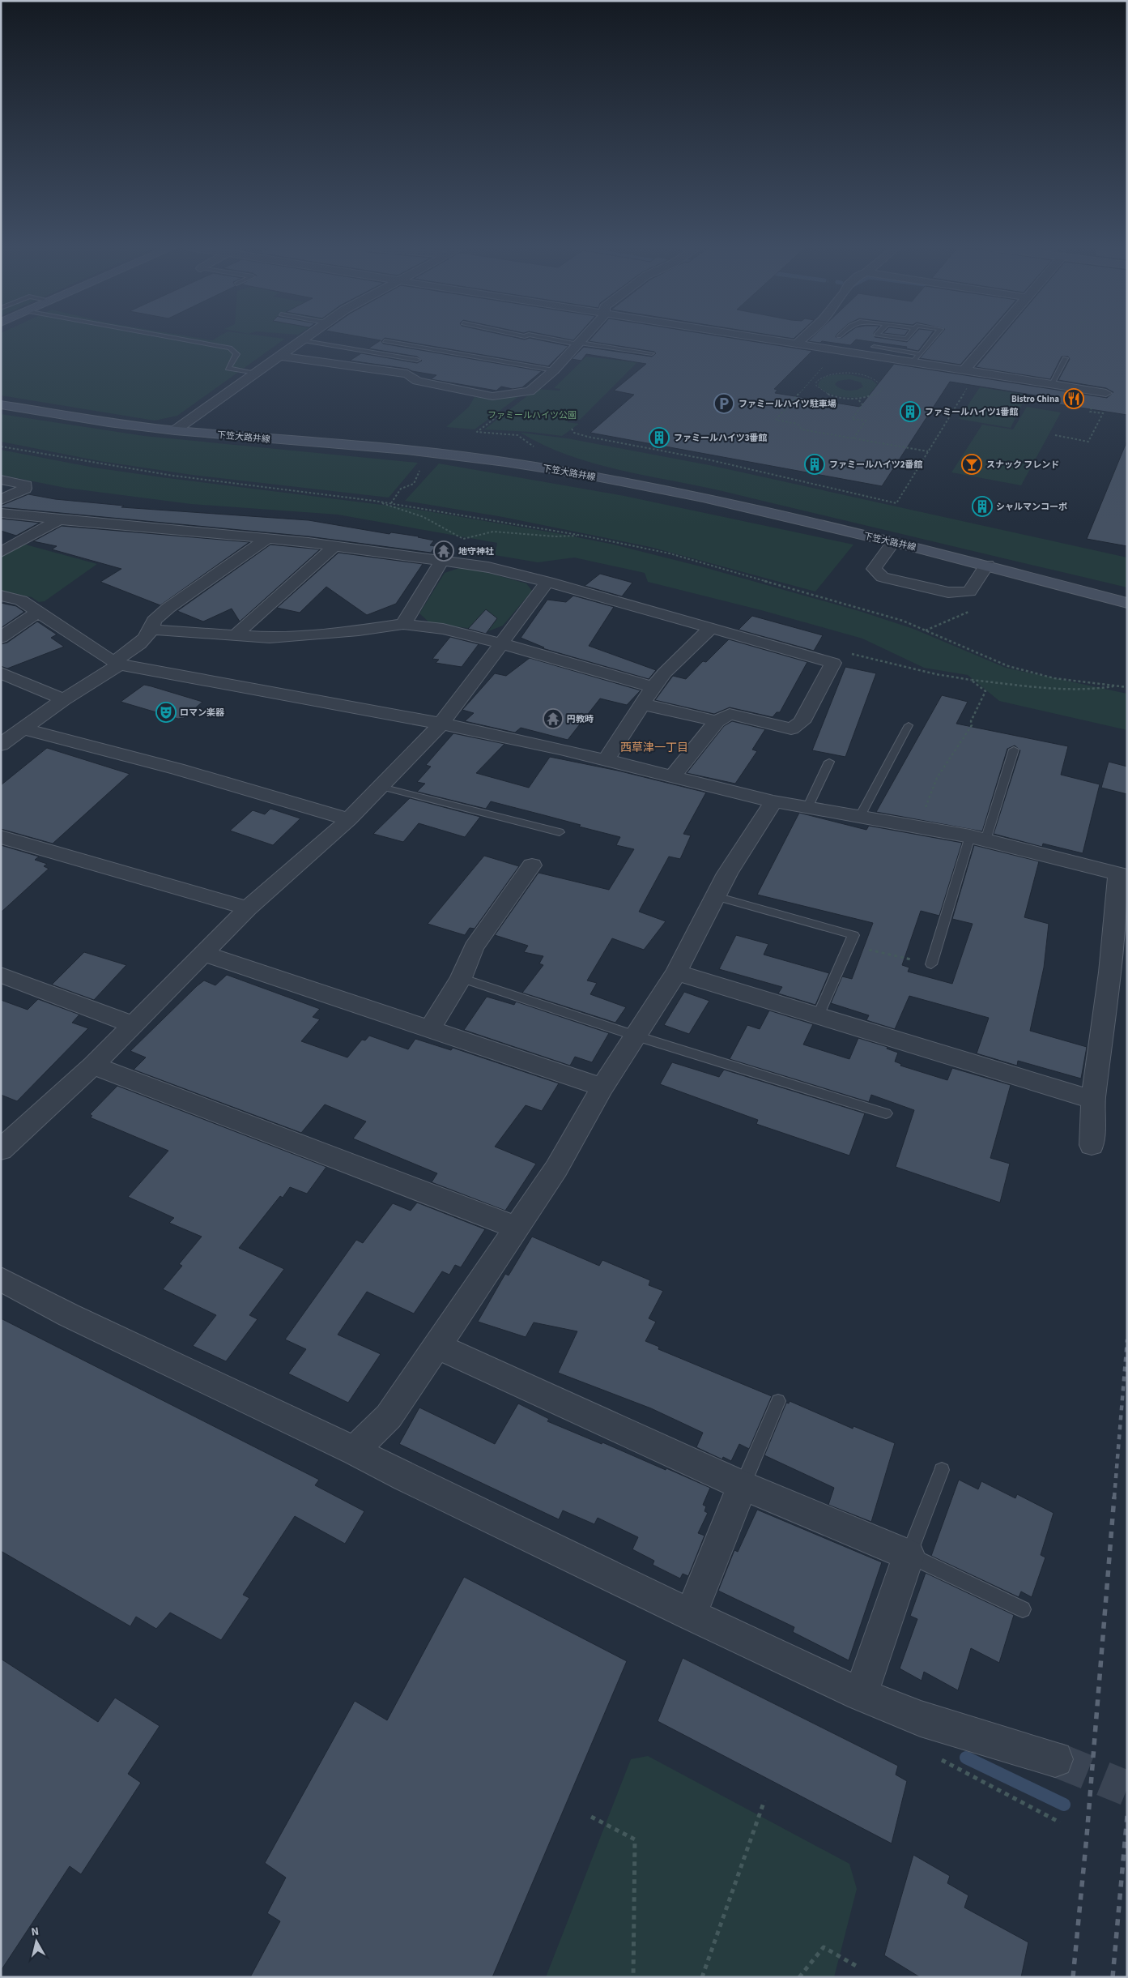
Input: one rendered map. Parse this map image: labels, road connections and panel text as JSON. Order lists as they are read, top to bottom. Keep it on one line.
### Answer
{"streets":{"main road":["下笠大路井線"]},"districts":["西草津一丁目"],"parks":["ファミールハイツ公園"],"places":{"restaurant":["Bistro China"],"parking":["ファミールハイツ駐車場"],"building":["ファミールハイツ1番館","ファミールハイツ3番館","ファミールハイツ2番館","シャルマンコーポ"],"bar":["スナック フレンド"],"temple":["地守神社","円教時"],"theatre":["ロマン楽器"]},"north":"top"}
